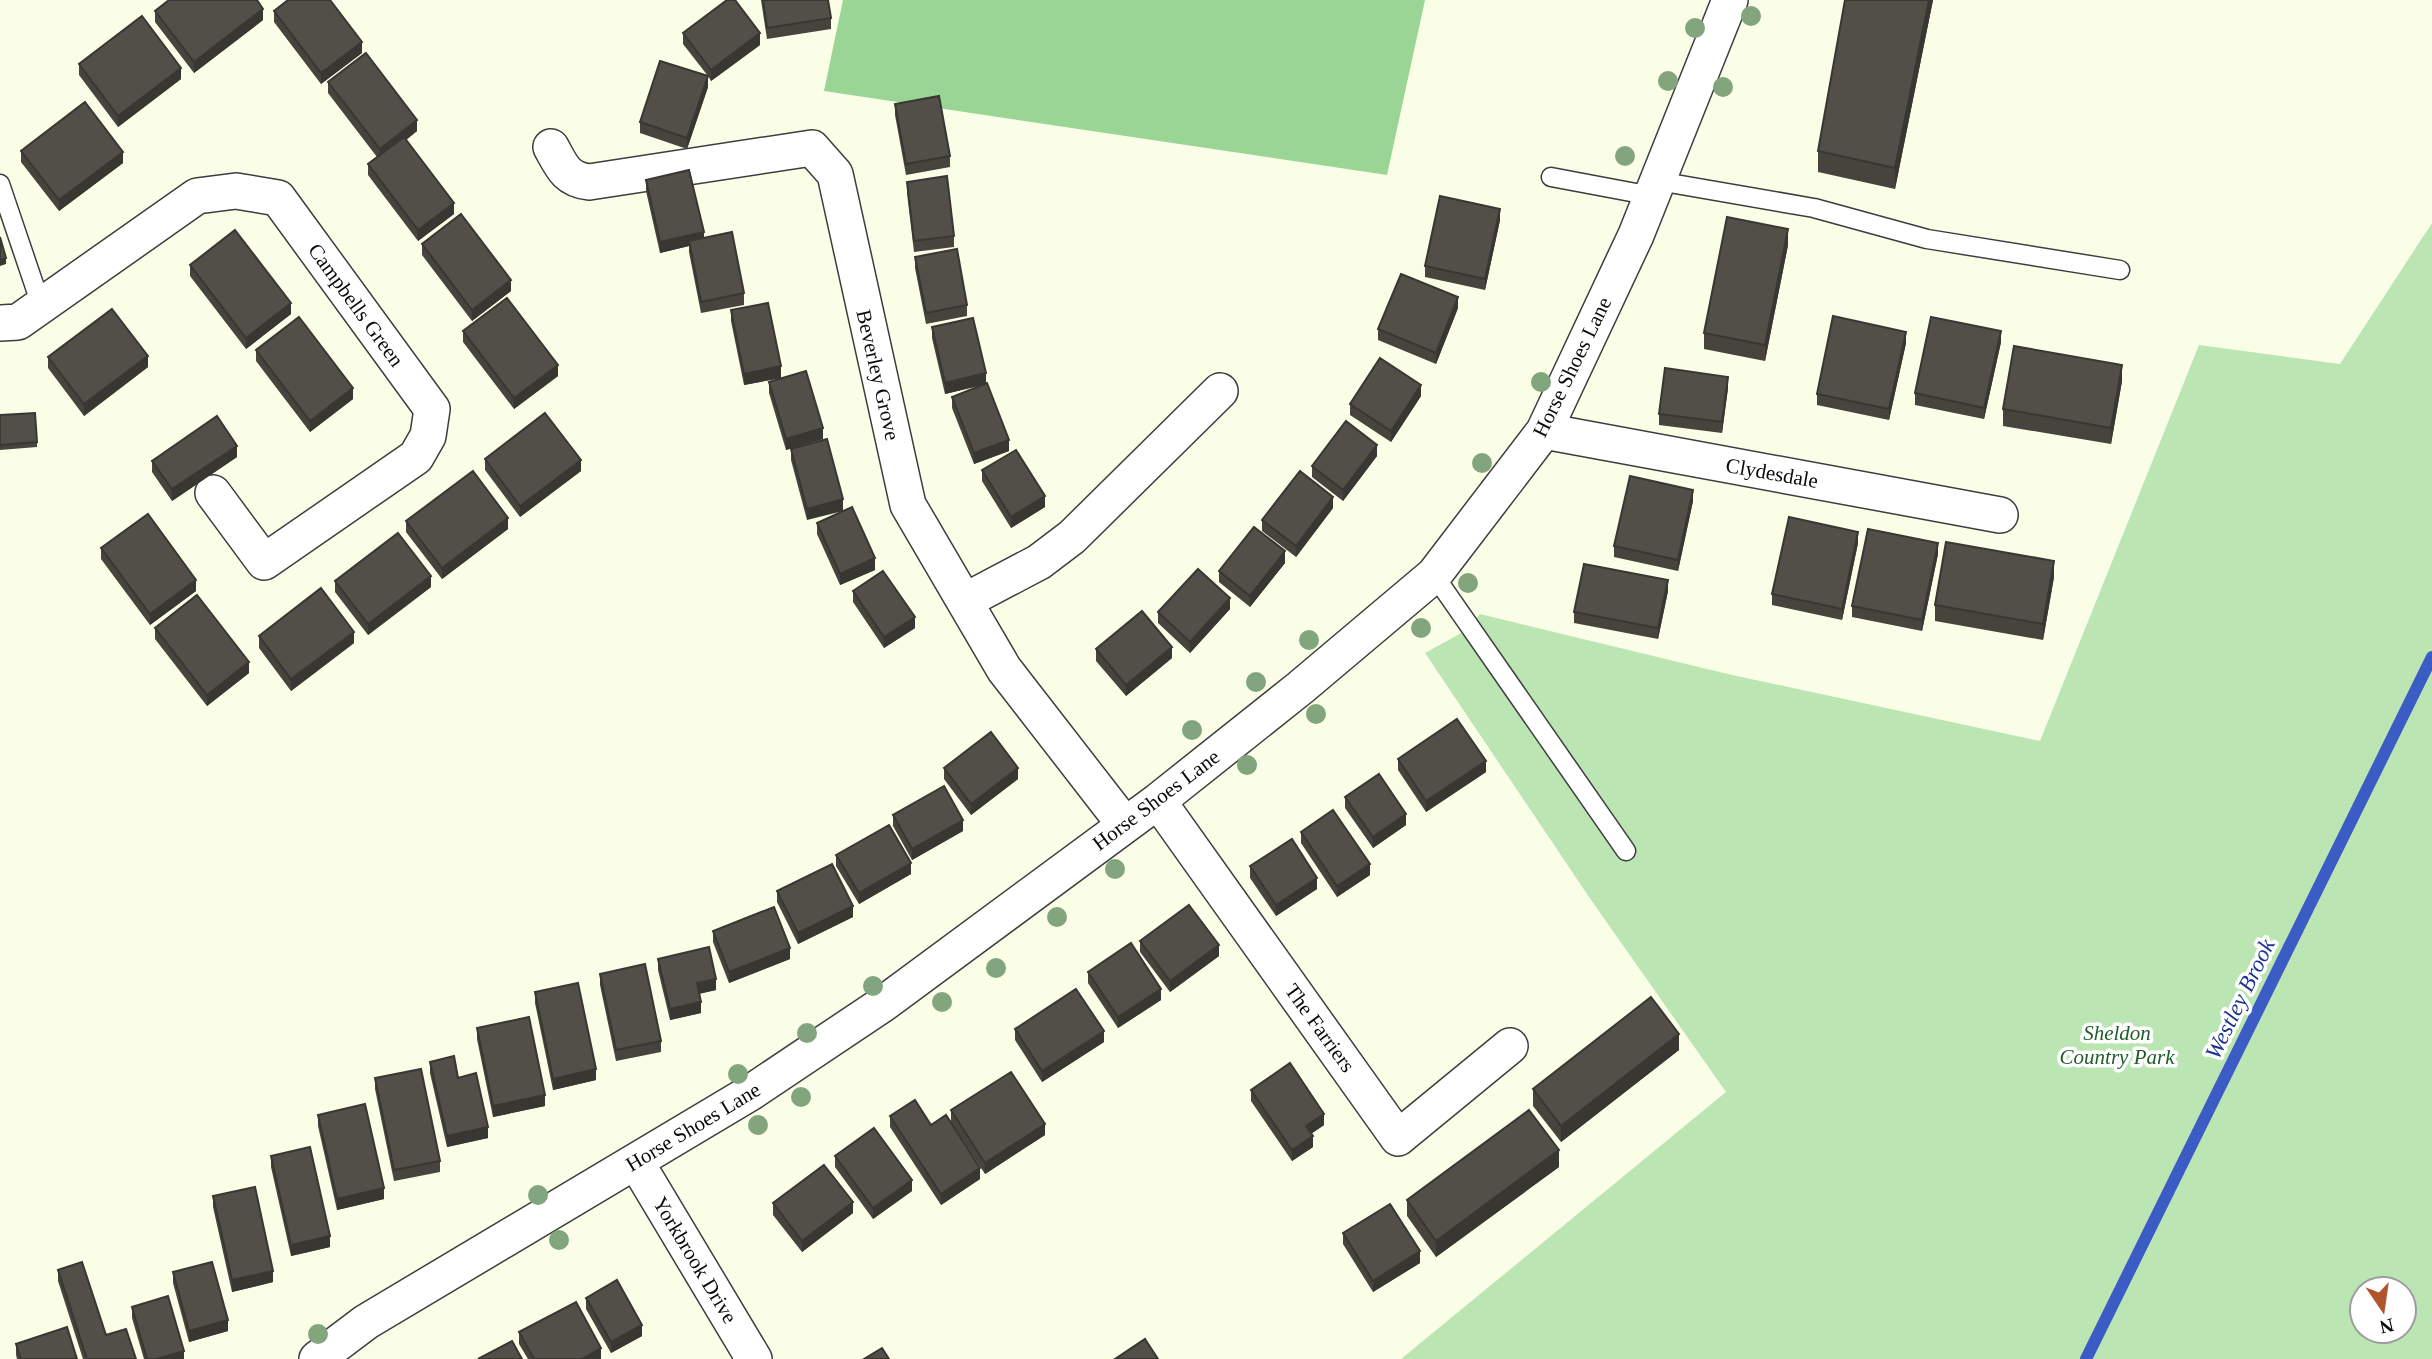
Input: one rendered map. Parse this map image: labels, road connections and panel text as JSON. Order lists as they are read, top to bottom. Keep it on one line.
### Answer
{"streets":{"street":["Campbells Green","Horse Shoes Lane","Beverley Grove","Clydesdale","The Farriers","Yorkbrook Drive"]},"crossings":[["Horse Shoes Lane","Beverley Grove"],["Horse Shoes Lane","Clydesdale"],["Horse Shoes Lane","The Farriers"],["Horse Shoes Lane","Yorkbrook Drive"]],"water":["Westley Brook"],"parks":["Sheldon Country Park"],"north":"bottom"}
